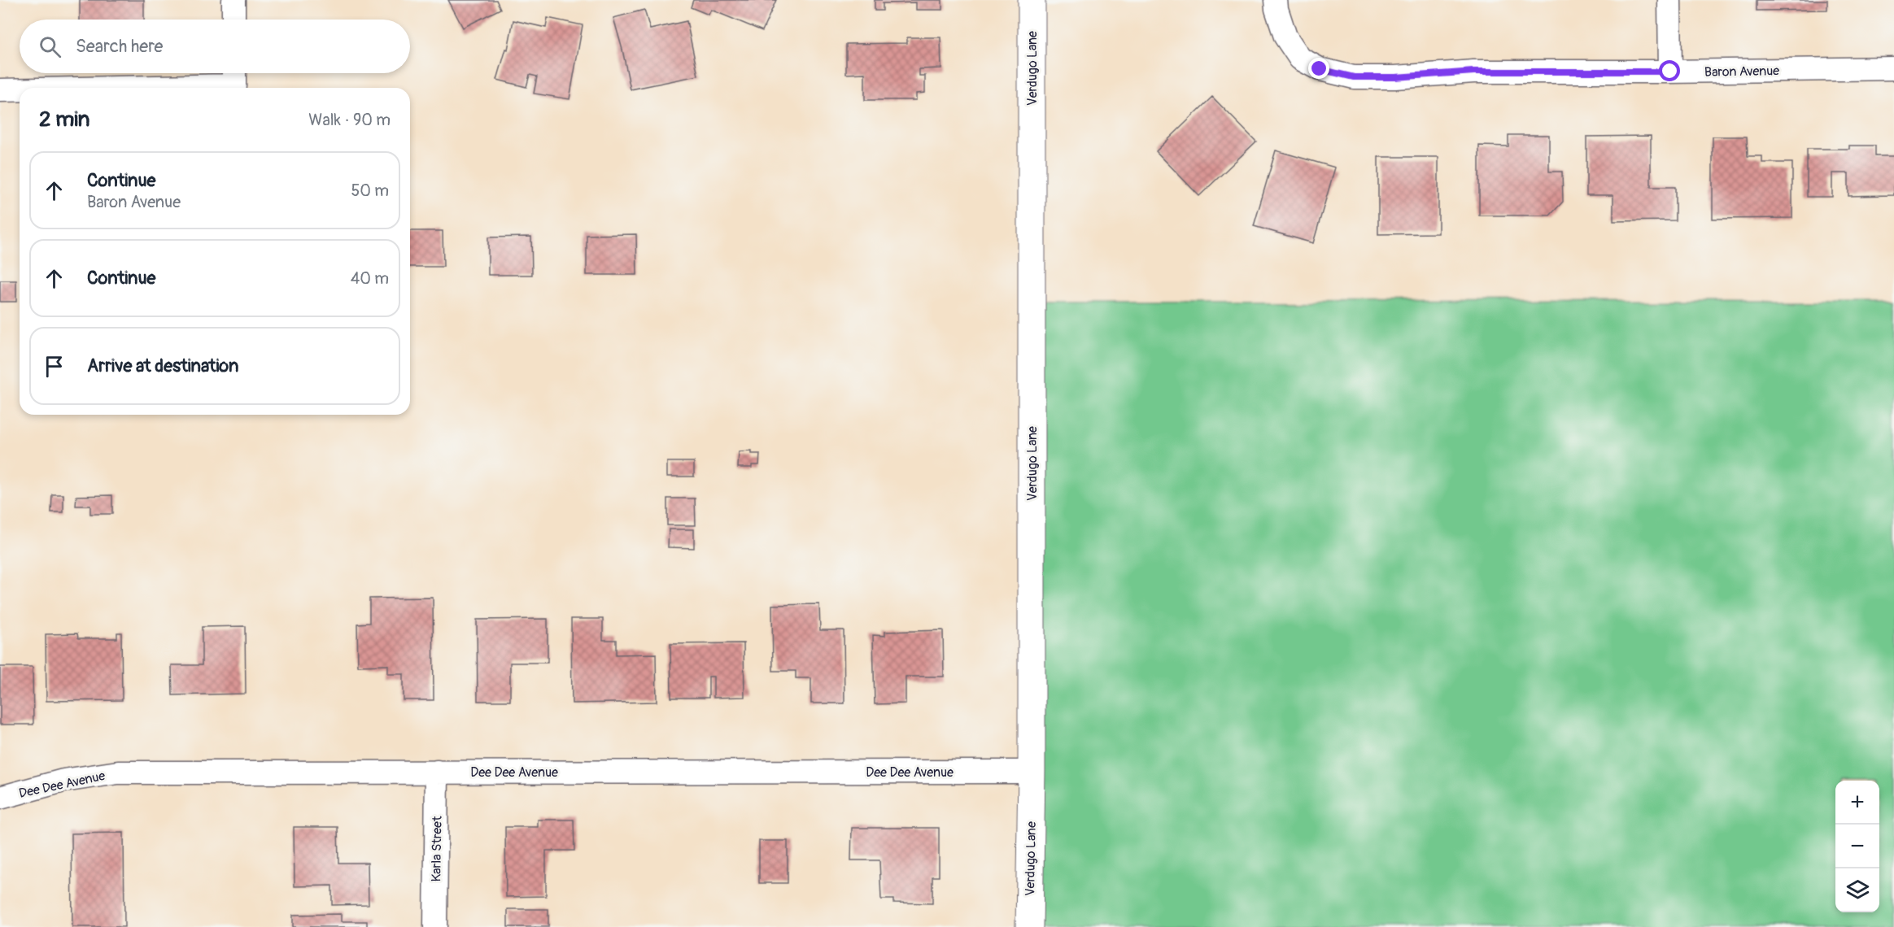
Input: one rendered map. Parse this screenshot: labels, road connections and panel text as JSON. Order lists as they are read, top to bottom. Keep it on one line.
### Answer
{"streets":{"street":["Verdugo Lane","Baron Avenue","Dee Dee Avenue","Karla Street"]},"crossings":[["Verdugo Lane","Dee Dee Avenue"],["Dee Dee Avenue","Karla Street"]],"page":{"search":"Search here","heading":["2 min","Walk · 90 m"],"list":[["Continue","Baron Avenue","50 m"],["Continue","40 m"],"Arrive at destination"],"map_buttons":["+","−"]}}
